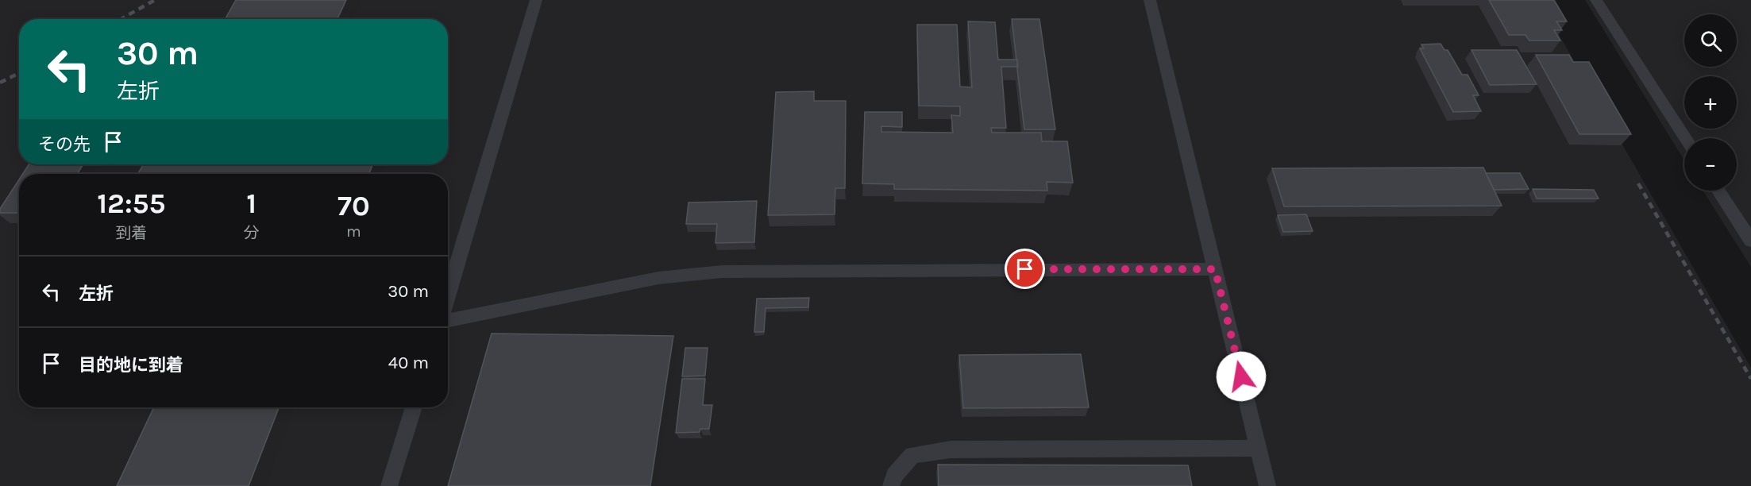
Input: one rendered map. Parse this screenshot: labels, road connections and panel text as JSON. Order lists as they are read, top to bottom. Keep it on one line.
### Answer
{"page":{"map_buttons":["+","−"],"turn":["30 m","左折"],"then":"その先","eta":["12:55","到着","1","分","70","m"],"list":[{"name":"左折","value":"30 m"},{"name":"目的地に到着","value":"40 m"}]}}
